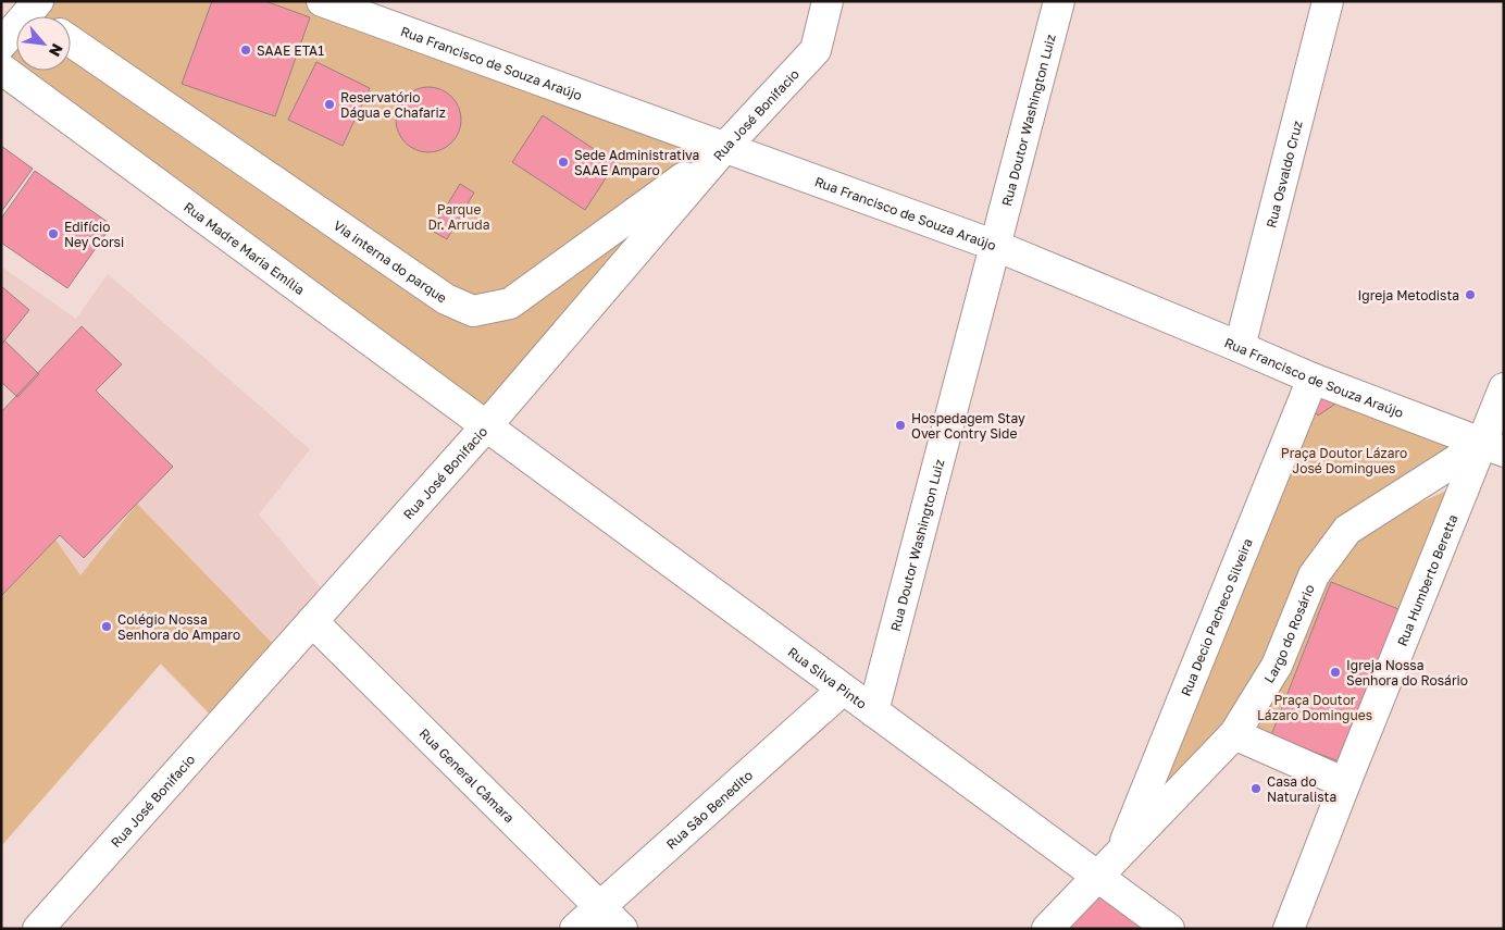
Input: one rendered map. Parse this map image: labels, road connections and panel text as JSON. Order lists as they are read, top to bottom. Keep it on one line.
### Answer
{"streets":{"street":["Rua Francisco de Souza Araújo","Rua José Bonifacio","Rua Doutor Washington Luiz","Rua Osvaldo Cruz","Rua Madre Maria Emília","Via interna do parque","Rua Humberto Beretta","Rua Decio Pacheco Silveira","Largo do Rosário","Rua Silva Pinto","Rua General Câmara","Rua São Benedito"]},"crossings":[["Rua Francisco de Souza Araújo","Rua José Bonifacio"],["Rua Francisco de Souza Araújo","Rua Doutor Washington Luiz"],["Rua Francisco de Souza Araújo","Rua Osvaldo Cruz"],["Rua Francisco de Souza Araújo","Via interna do parque"],["Rua Francisco de Souza Araújo","Rua Humberto Beretta"],["Rua Francisco de Souza Araújo","Rua Decio Pacheco Silveira"],["Rua Francisco de Souza Araújo","Largo do Rosário"],["Rua José Bonifacio","Rua Madre Maria Emília"],["Rua José Bonifacio","Via interna do parque"],["Rua José Bonifacio","Rua Silva Pinto"],["Rua José Bonifacio","Rua General Câmara"],["Rua Doutor Washington Luiz","Rua Silva Pinto"],["Rua Madre Maria Emília","Rua Silva Pinto"],["Rua Humberto Beretta","Largo do Rosário"],["Rua Decio Pacheco Silveira","Largo do Rosário"],["Largo do Rosário","Rua Silva Pinto"],["Rua Silva Pinto","Rua São Benedito"],["Rua General Câmara","Rua São Benedito"]],"parks":["Parque Dr. Arruda","Praça Doutor Lázaro José Domingues","Praça Doutor Lázaro Domingues"],"places":["SAAE ETA1","Reservatório Dágua e Chafariz","Sede Administrativa SAAE Amparo","Edifício Ney Corsi","Igreja Metodista","Hospedagem Stay Over Contry Side","Colégio Nossa Senhora do Amparo","Igreja Nossa Senhora do Rosário","Casa do Naturalista"],"north":"bottom right"}
